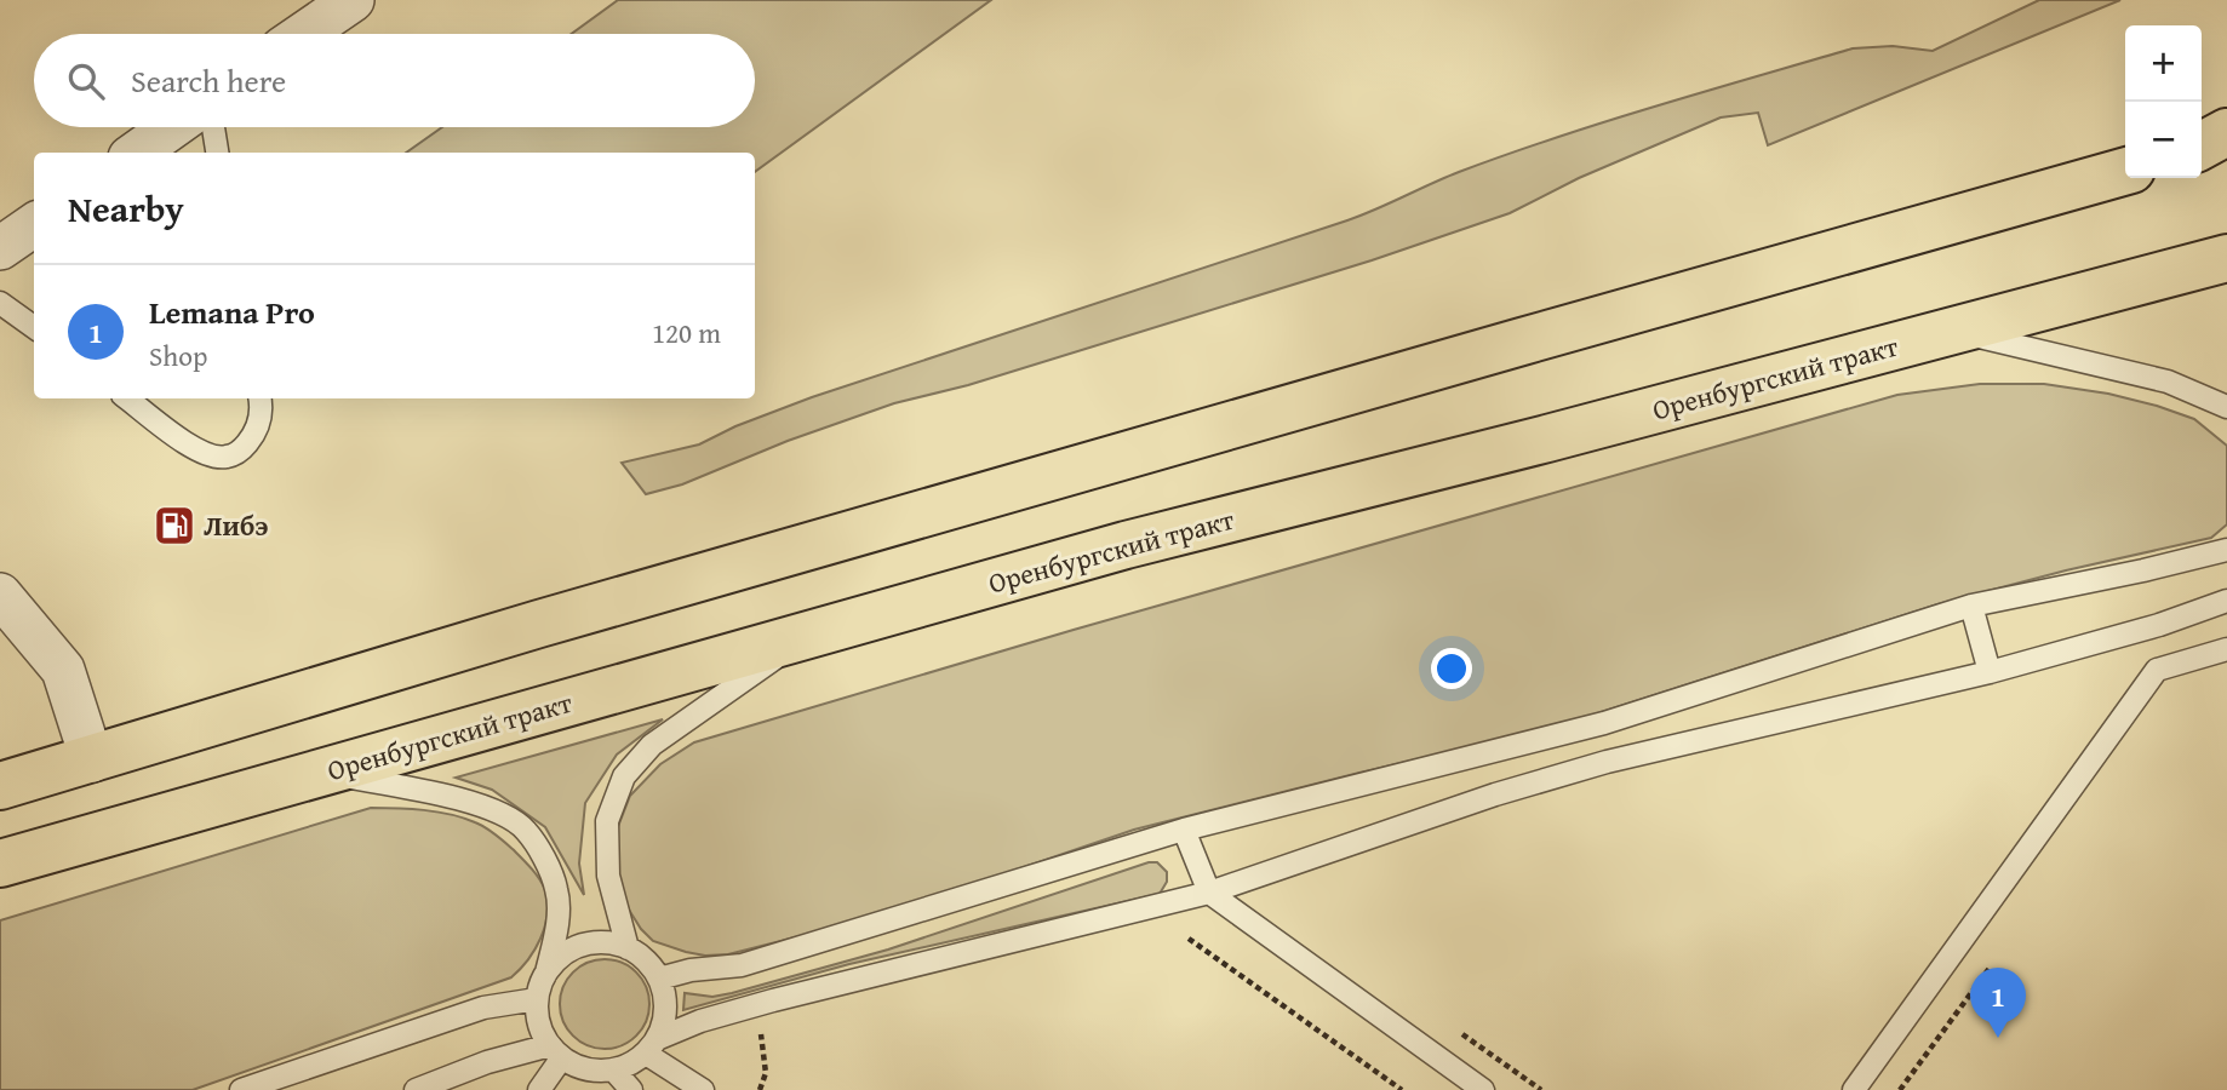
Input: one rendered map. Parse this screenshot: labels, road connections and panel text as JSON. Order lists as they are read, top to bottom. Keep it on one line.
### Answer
{"streets":{"main road":["Оренбургский тракт"]},"places":{"fuel station":["Либэ"]},"page":{"map_buttons":["+","−"],"search":"Search here","heading":"Nearby","list":[{"mark":"1","name":"Lemana Pro","note":"Shop","value":"120 m"}],"pins":"1"}}
